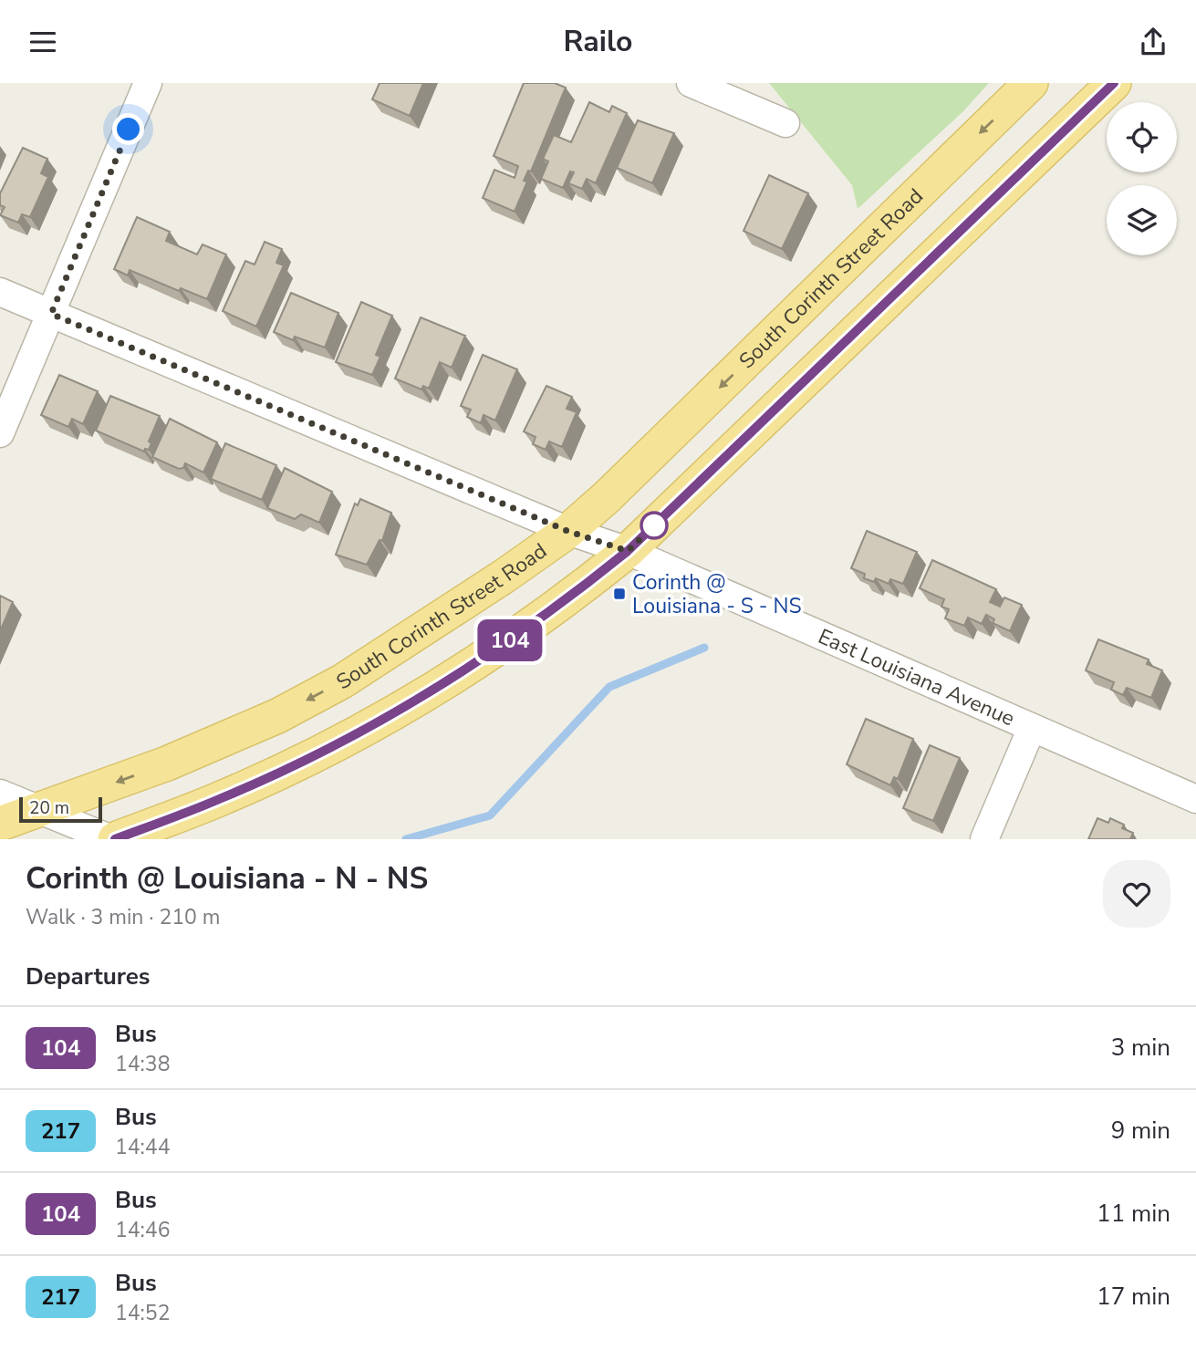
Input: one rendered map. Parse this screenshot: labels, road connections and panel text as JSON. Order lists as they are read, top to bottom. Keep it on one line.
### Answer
{"streets":{"main road":["South Corinth Street Road"],"street":["East Louisiana Avenue"]},"crossings":[["South Corinth Street Road","East Louisiana Avenue"]],"places":{"transit":["Corinth @ Louisiana - S - NS"]},"lines":["bus line 104"],"scale_bar":"20 m","page":{"header":"Railo","on_map":"104","scale":"20 m","heading":[["Corinth @ Louisiana - N - NS","Walk · 3 min · 210 m"],"Departures"],"list":[{"mark":"104","name":"Bus","note":"14:38","value":"3 min"},{"mark":"217","name":"Bus","note":"14:44","value":"9 min"},{"mark":"104","name":"Bus","note":"14:46","value":"11 min"},{"mark":"217","name":"Bus","note":"14:52","value":"17 min"}]}}
